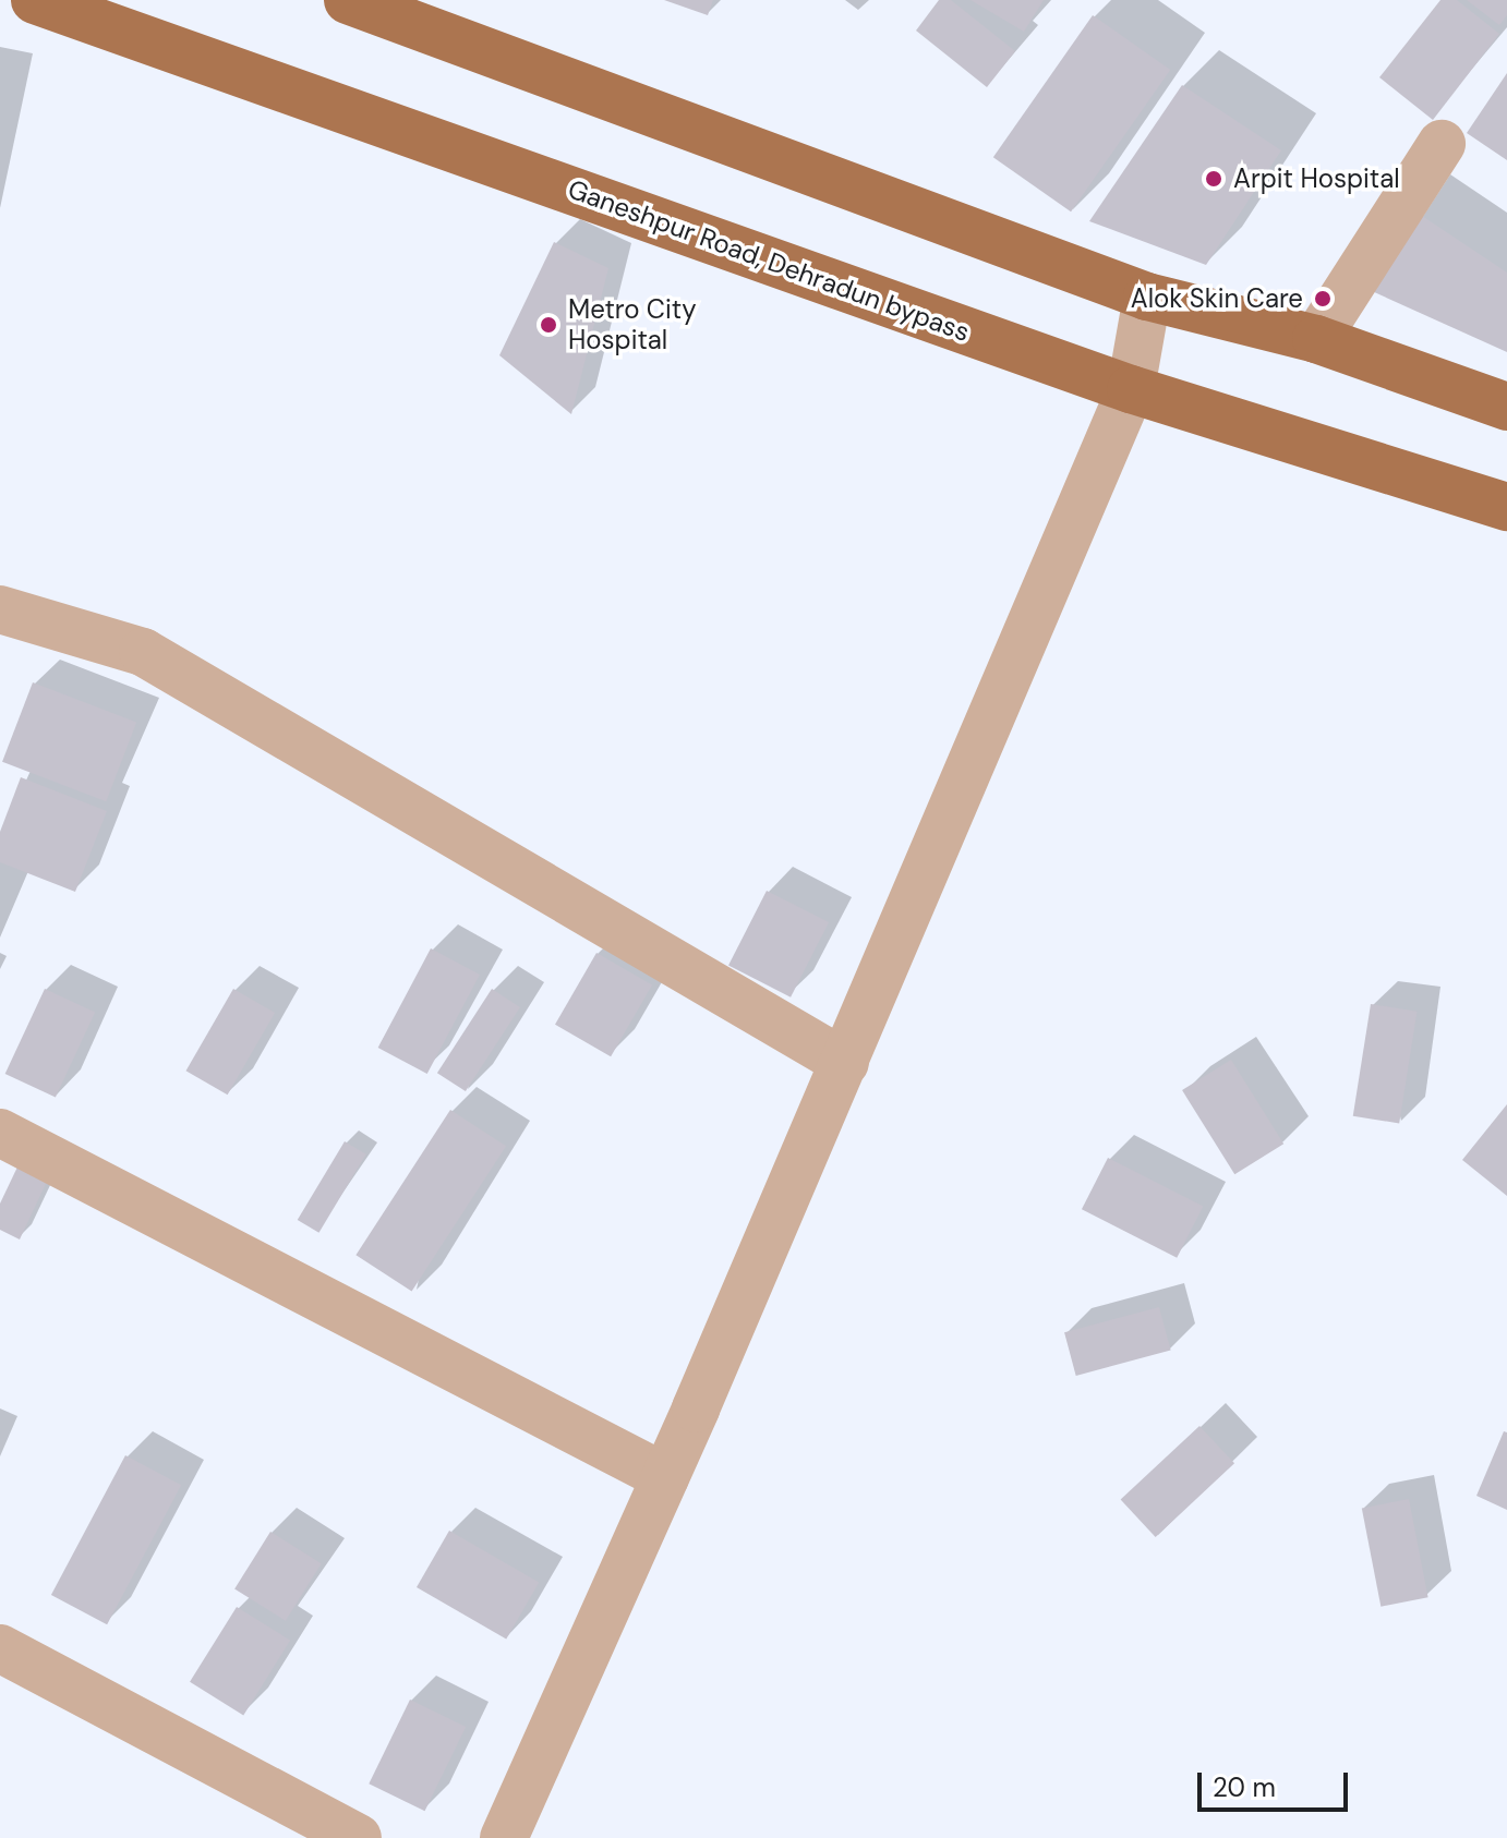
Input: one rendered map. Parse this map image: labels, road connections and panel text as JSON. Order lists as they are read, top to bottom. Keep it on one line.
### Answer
{"streets":{"main road":["Ganeshpur Road, Dehradun bypass"]},"places":["Arpit Hospital","Alok Skin Care","Metro City Hospital"],"scale_bar":"20 m"}
